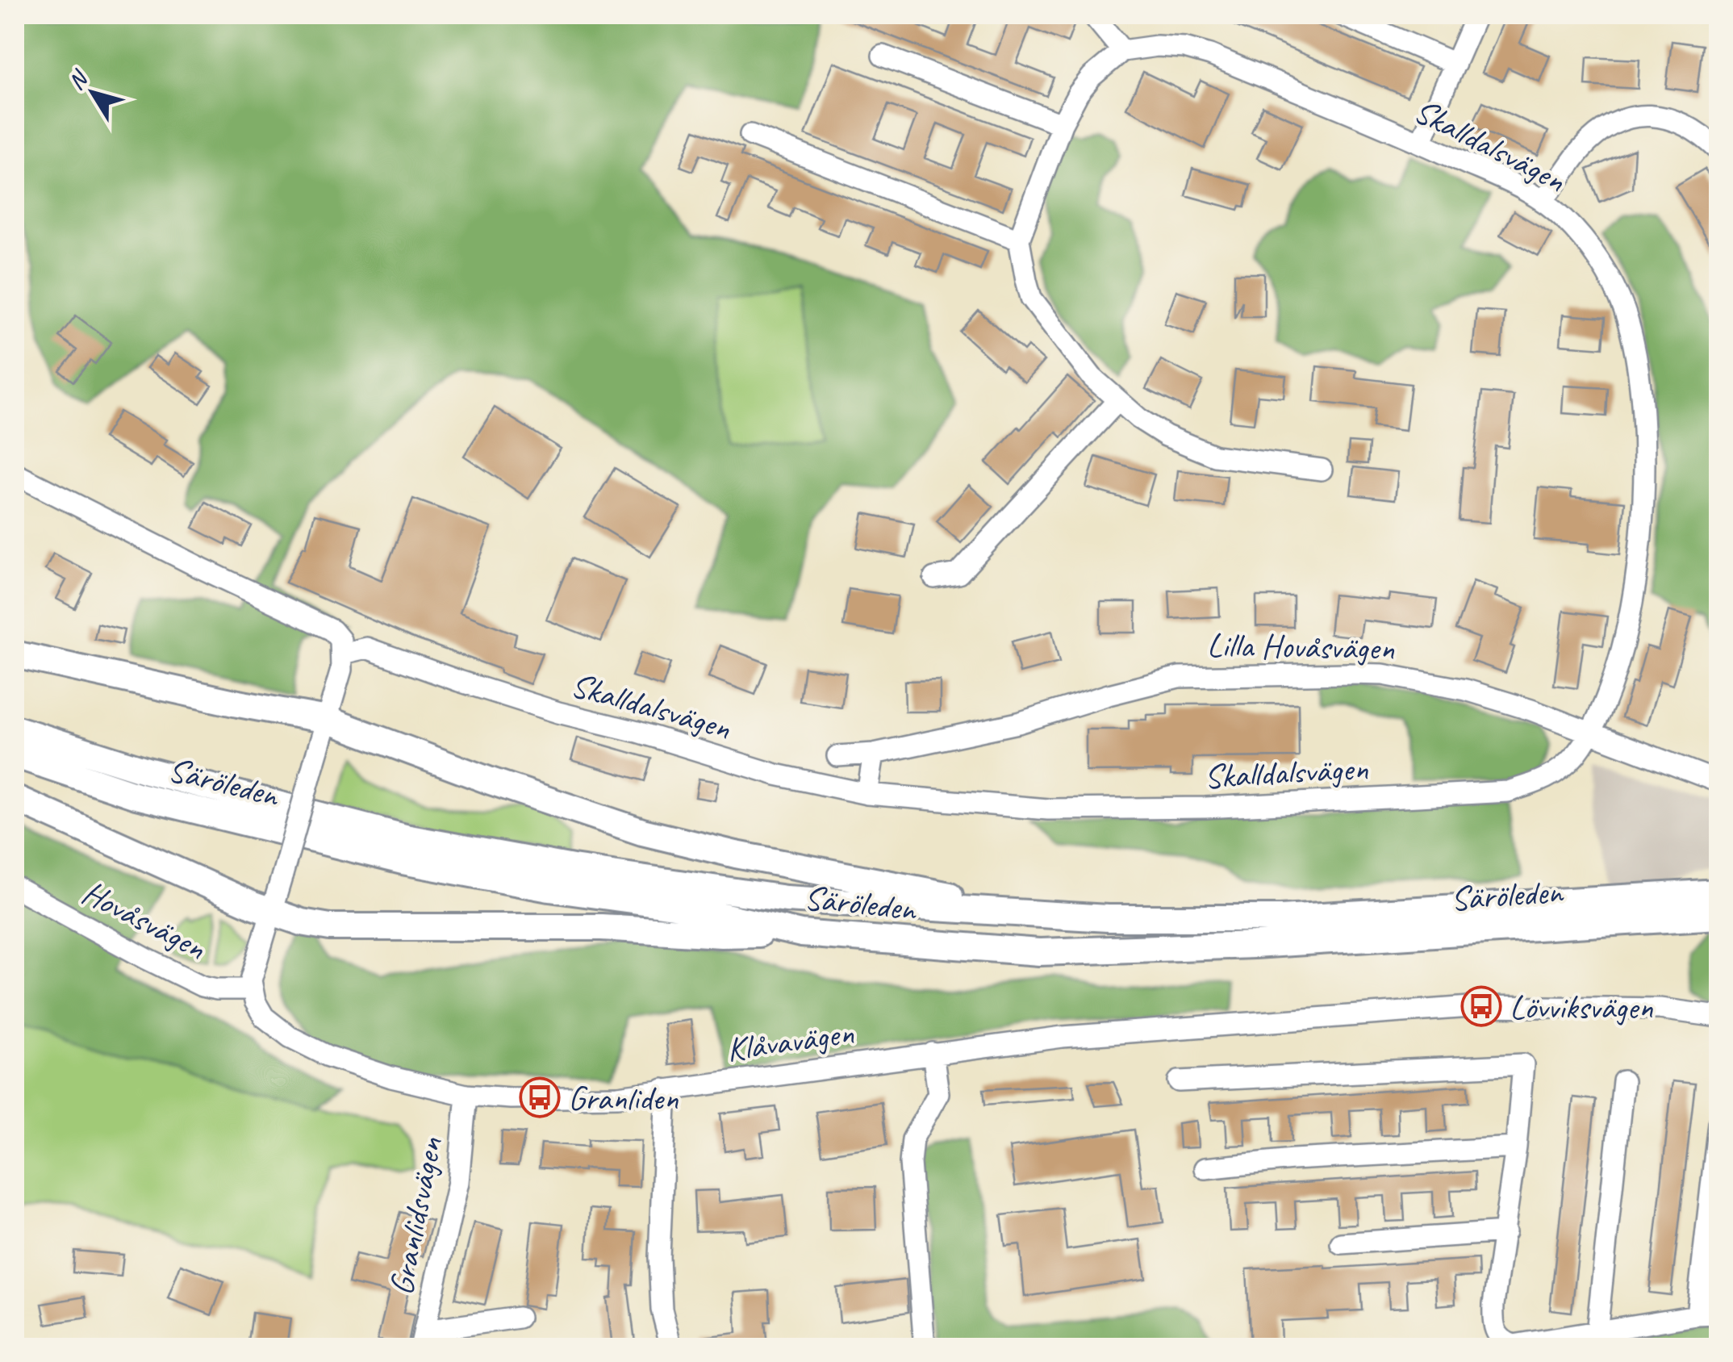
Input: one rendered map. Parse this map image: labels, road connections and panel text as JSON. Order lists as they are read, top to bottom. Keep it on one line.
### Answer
{"streets":{"main road":["Säröleden"],"street":["Skalldalsvägen","Lilla Hovåsvägen","Hovåsvägen","Klåvavägen","Granlidsvägen"]},"crossings":[["Skalldalsvägen","Lilla Hovåsvägen"],["Hovåsvägen","Klåvavägen"],["Klåvavägen","Granlidsvägen"]],"places":{"bus stop":["Lövviksvägen","Granliden"]},"north":"top left"}
